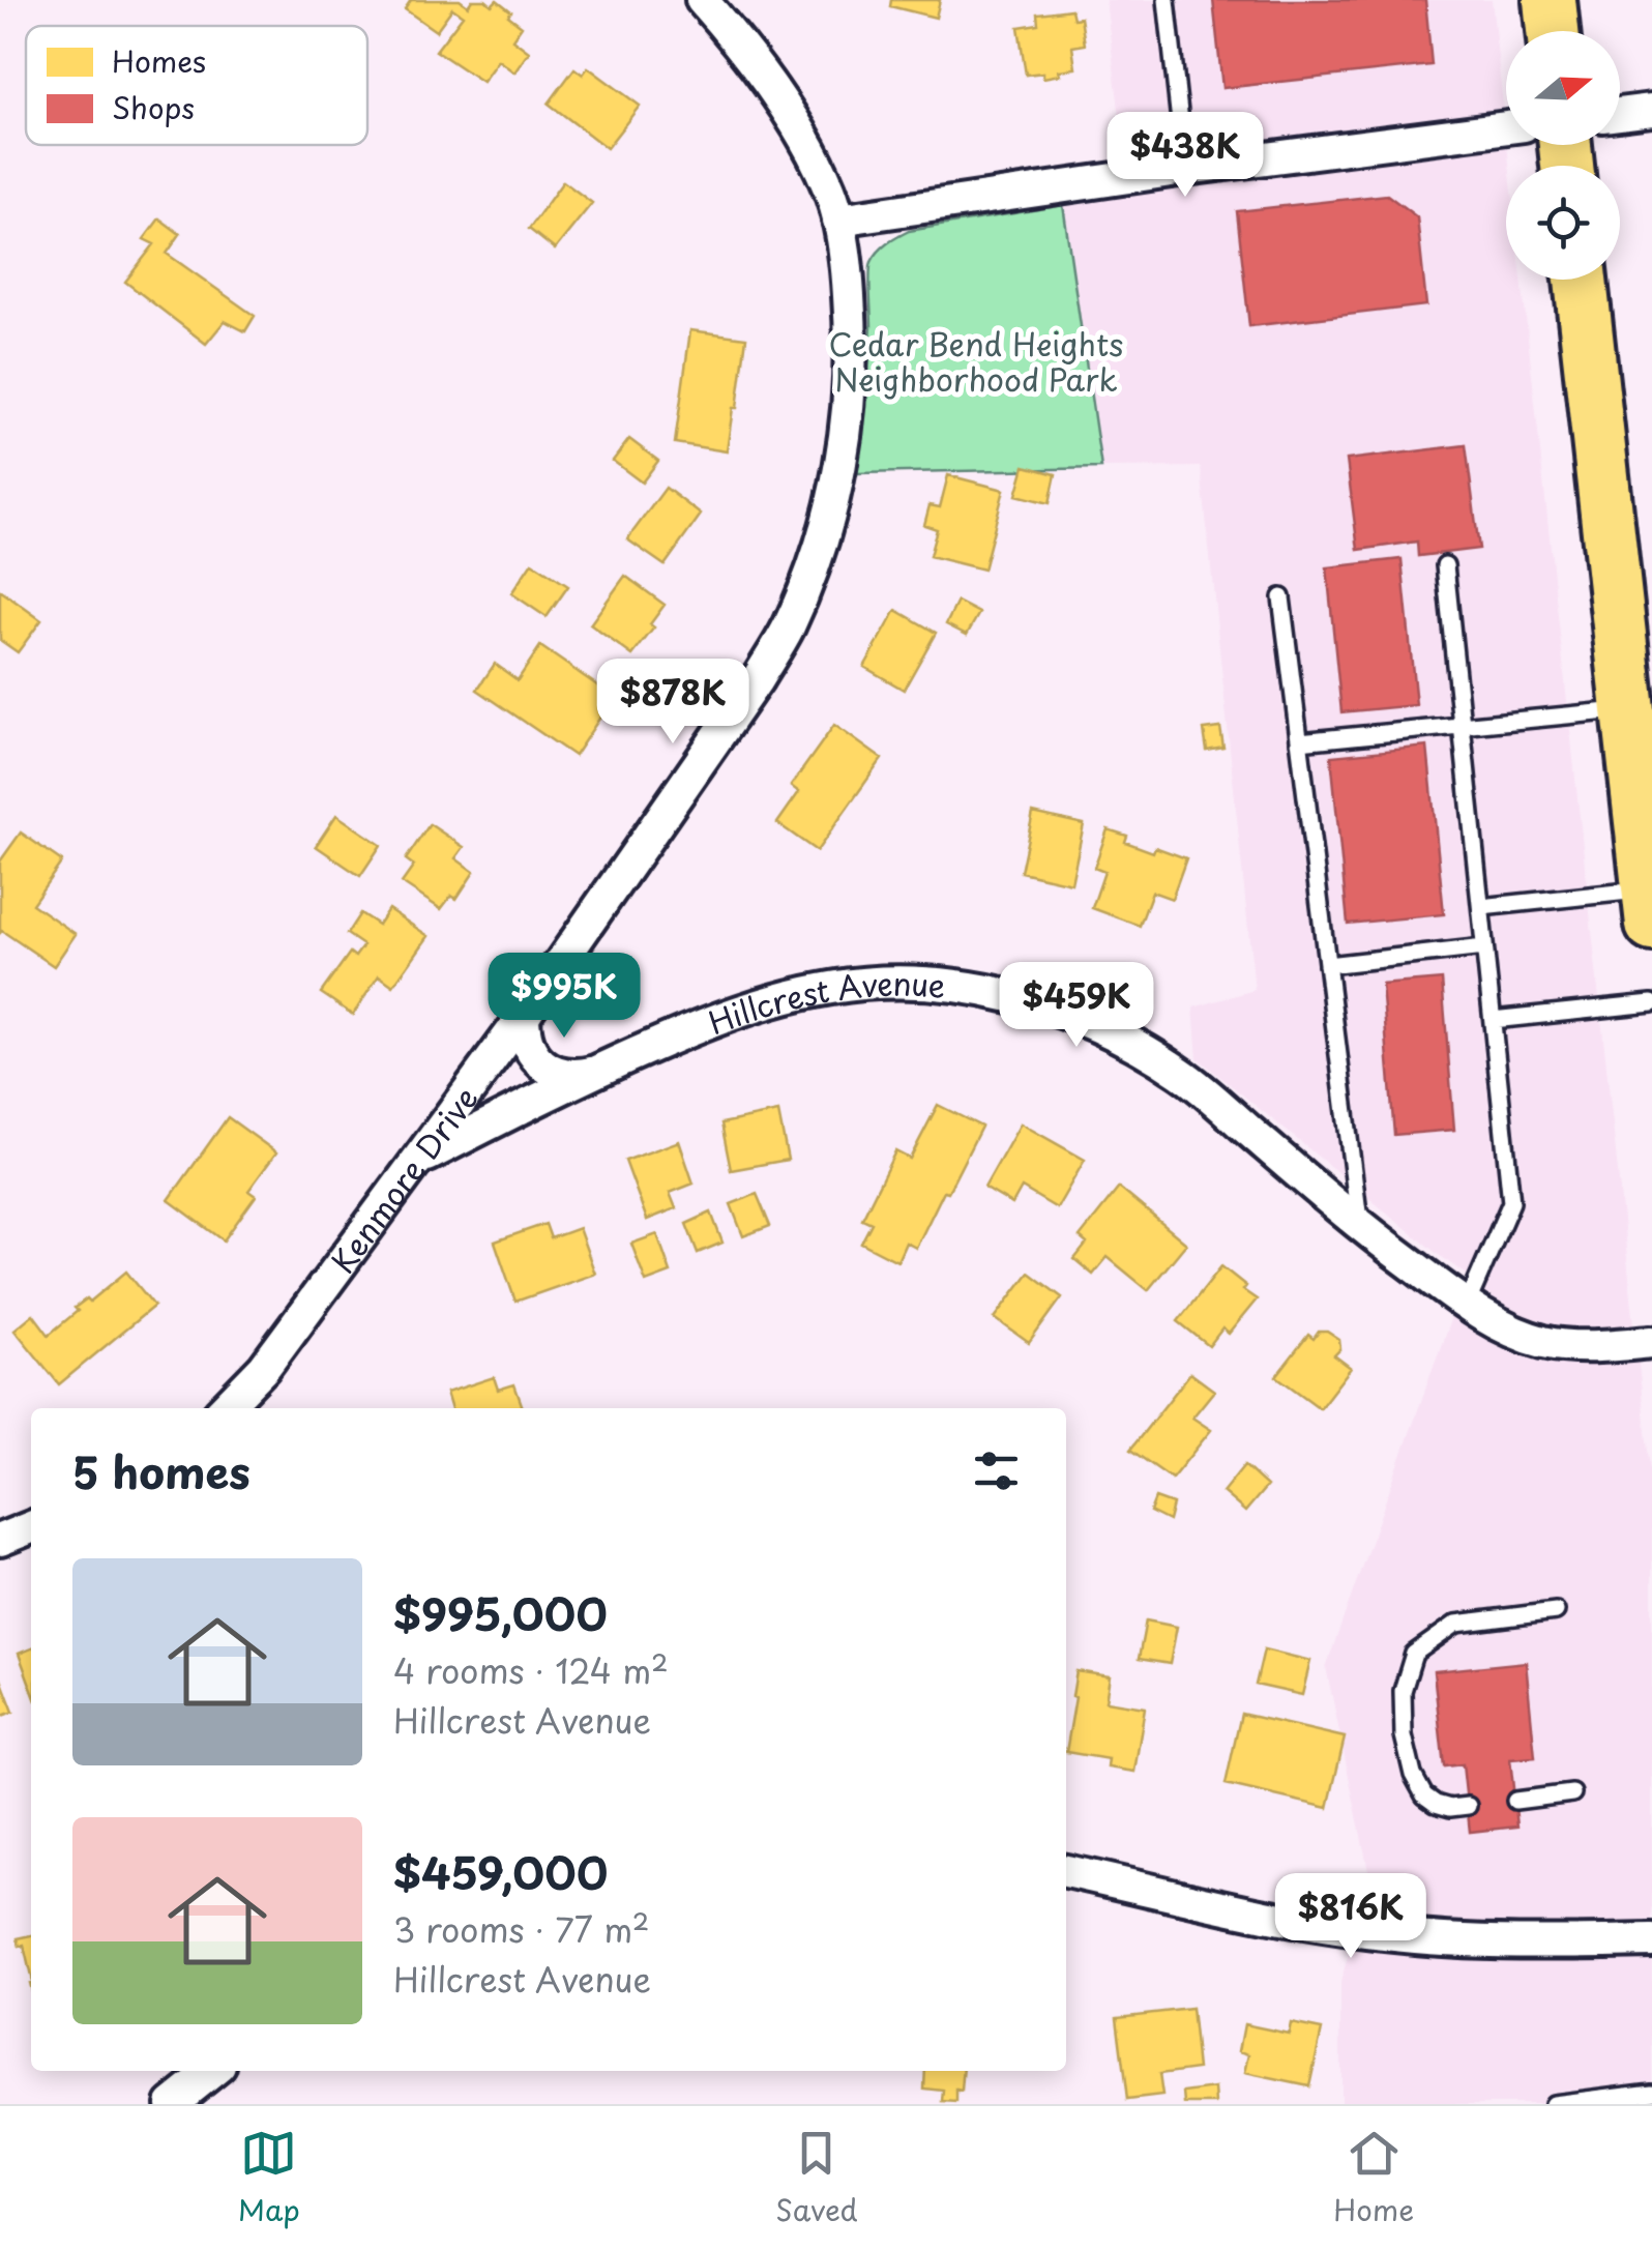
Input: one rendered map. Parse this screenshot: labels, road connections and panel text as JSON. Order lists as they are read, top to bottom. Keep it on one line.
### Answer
{"streets":{"street":["Hillcrest Avenue","Kenmore Drive"]},"crossings":[["Hillcrest Avenue","Kenmore Drive"]],"parks":["Cedar Bend Heights Neighborhood Park"],"legend":["Homes","Shops"],"north":"right","page":{"price":["$438K","$878K","$995K","$459K","$816K"],"heading":"5 homes","list":[{"name":"$995,000","note":"4 rooms · 124 m² · Hillcrest Avenue"},{"name":"$459,000","note":"3 rooms · 77 m² · Hillcrest Avenue"}],"tabs":["Map","Saved","Home"]}}
